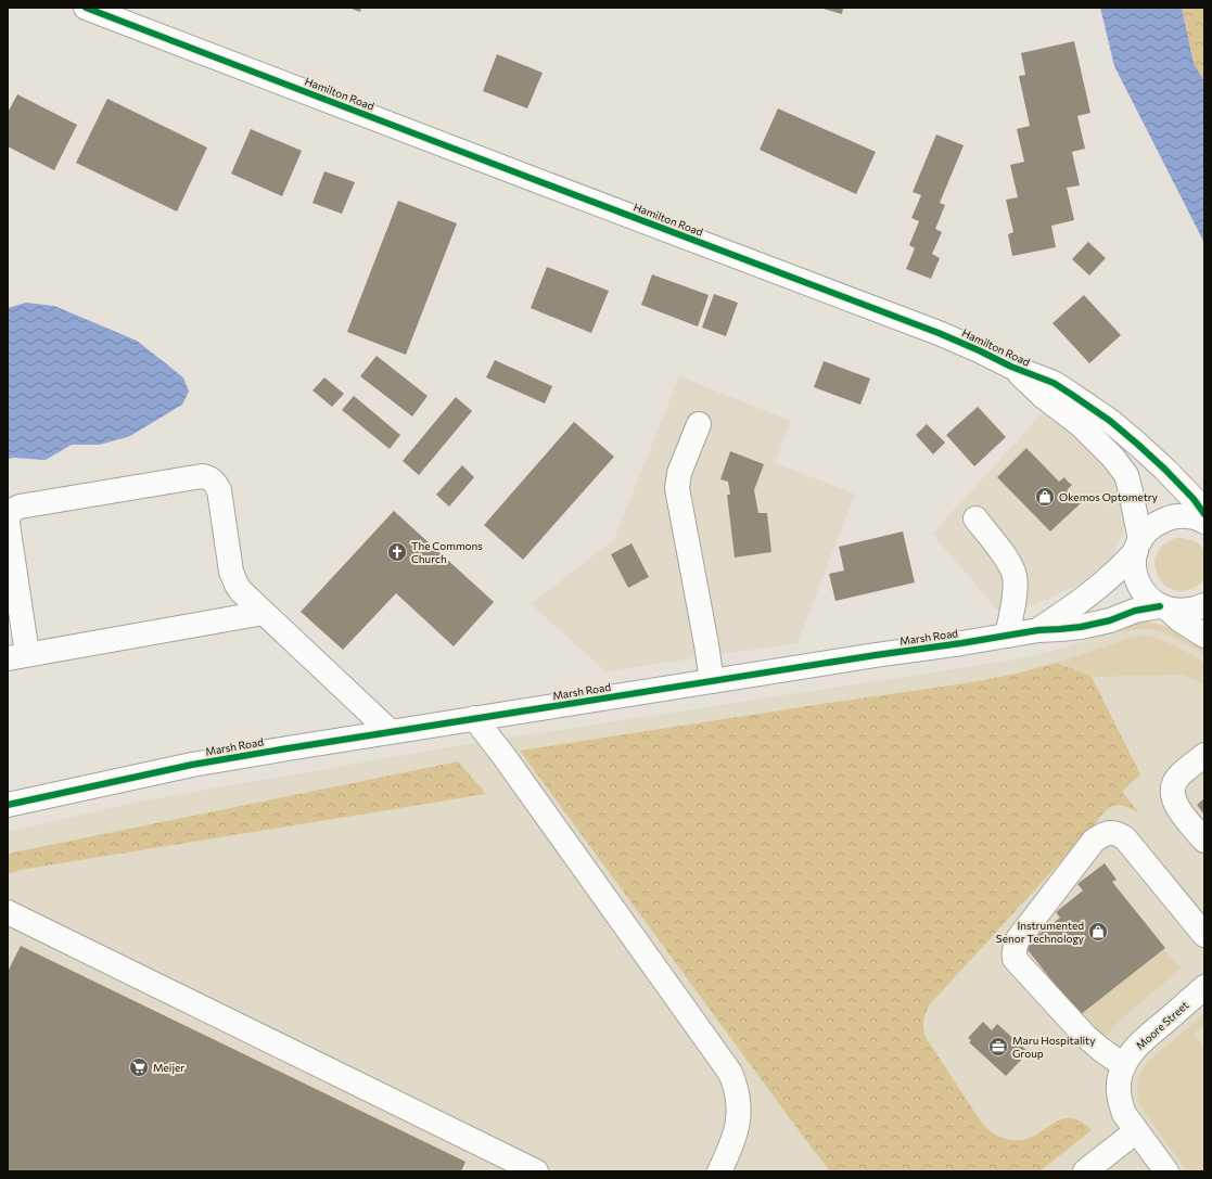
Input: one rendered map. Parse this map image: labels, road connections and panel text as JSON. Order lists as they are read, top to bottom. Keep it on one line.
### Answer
{"streets":{"street":["Hamilton Road","Marsh Road","Moore Street"]},"crossings":[["Hamilton Road","Marsh Road"]],"places":{"shop":["Okemos Optometry","Instrumented Senor Technology"],"church":["The Commons Church"],"office":["Maru Hospitality Group"],"supermarket":["Meijer"]}}
